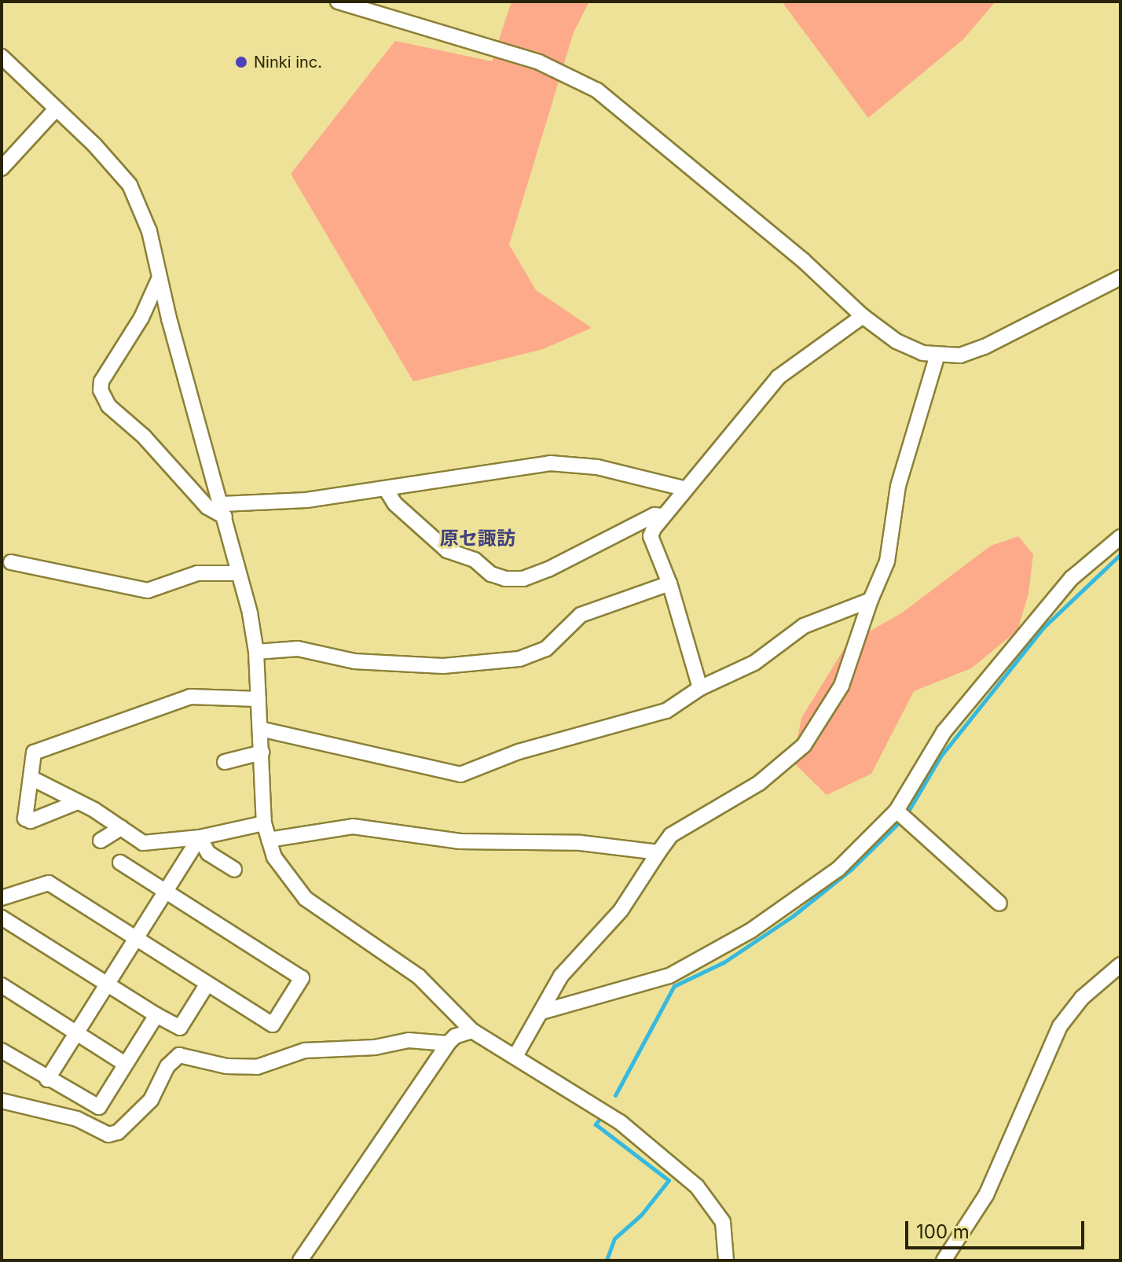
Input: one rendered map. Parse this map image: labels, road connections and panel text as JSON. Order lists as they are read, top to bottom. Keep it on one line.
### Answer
{"districts":["原セ諏訪"],"places":["Ninki inc."],"scale_bar":"100 m"}
